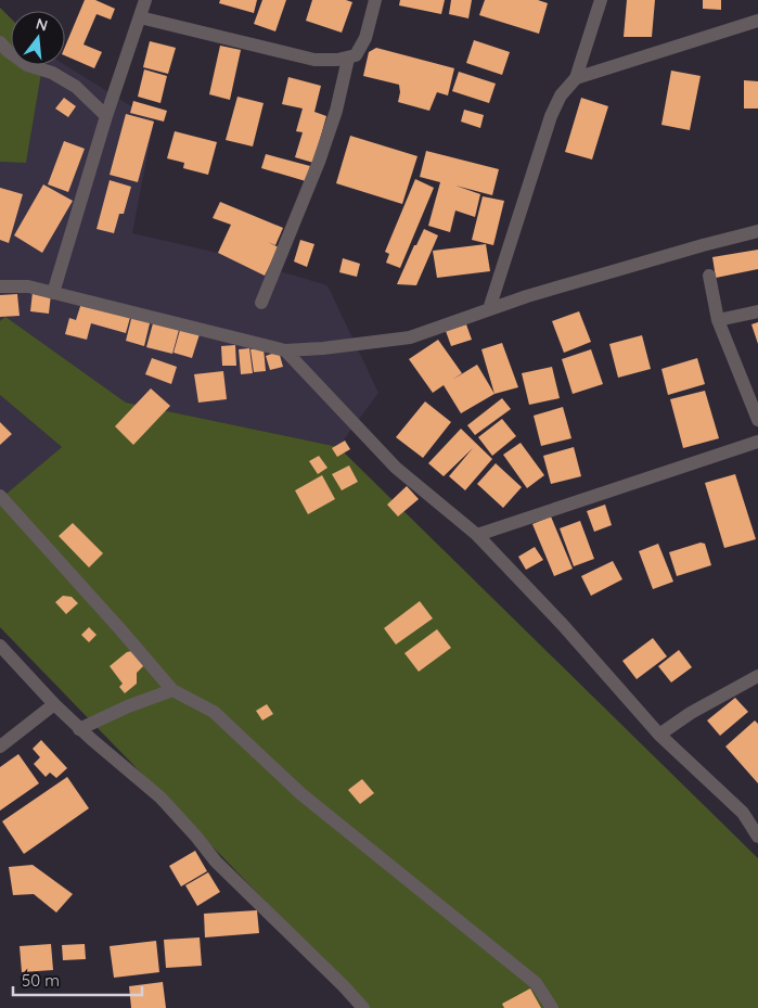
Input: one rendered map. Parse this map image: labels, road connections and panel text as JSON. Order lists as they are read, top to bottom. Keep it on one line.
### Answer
{"scale_bar":"50 m","north":"top"}
